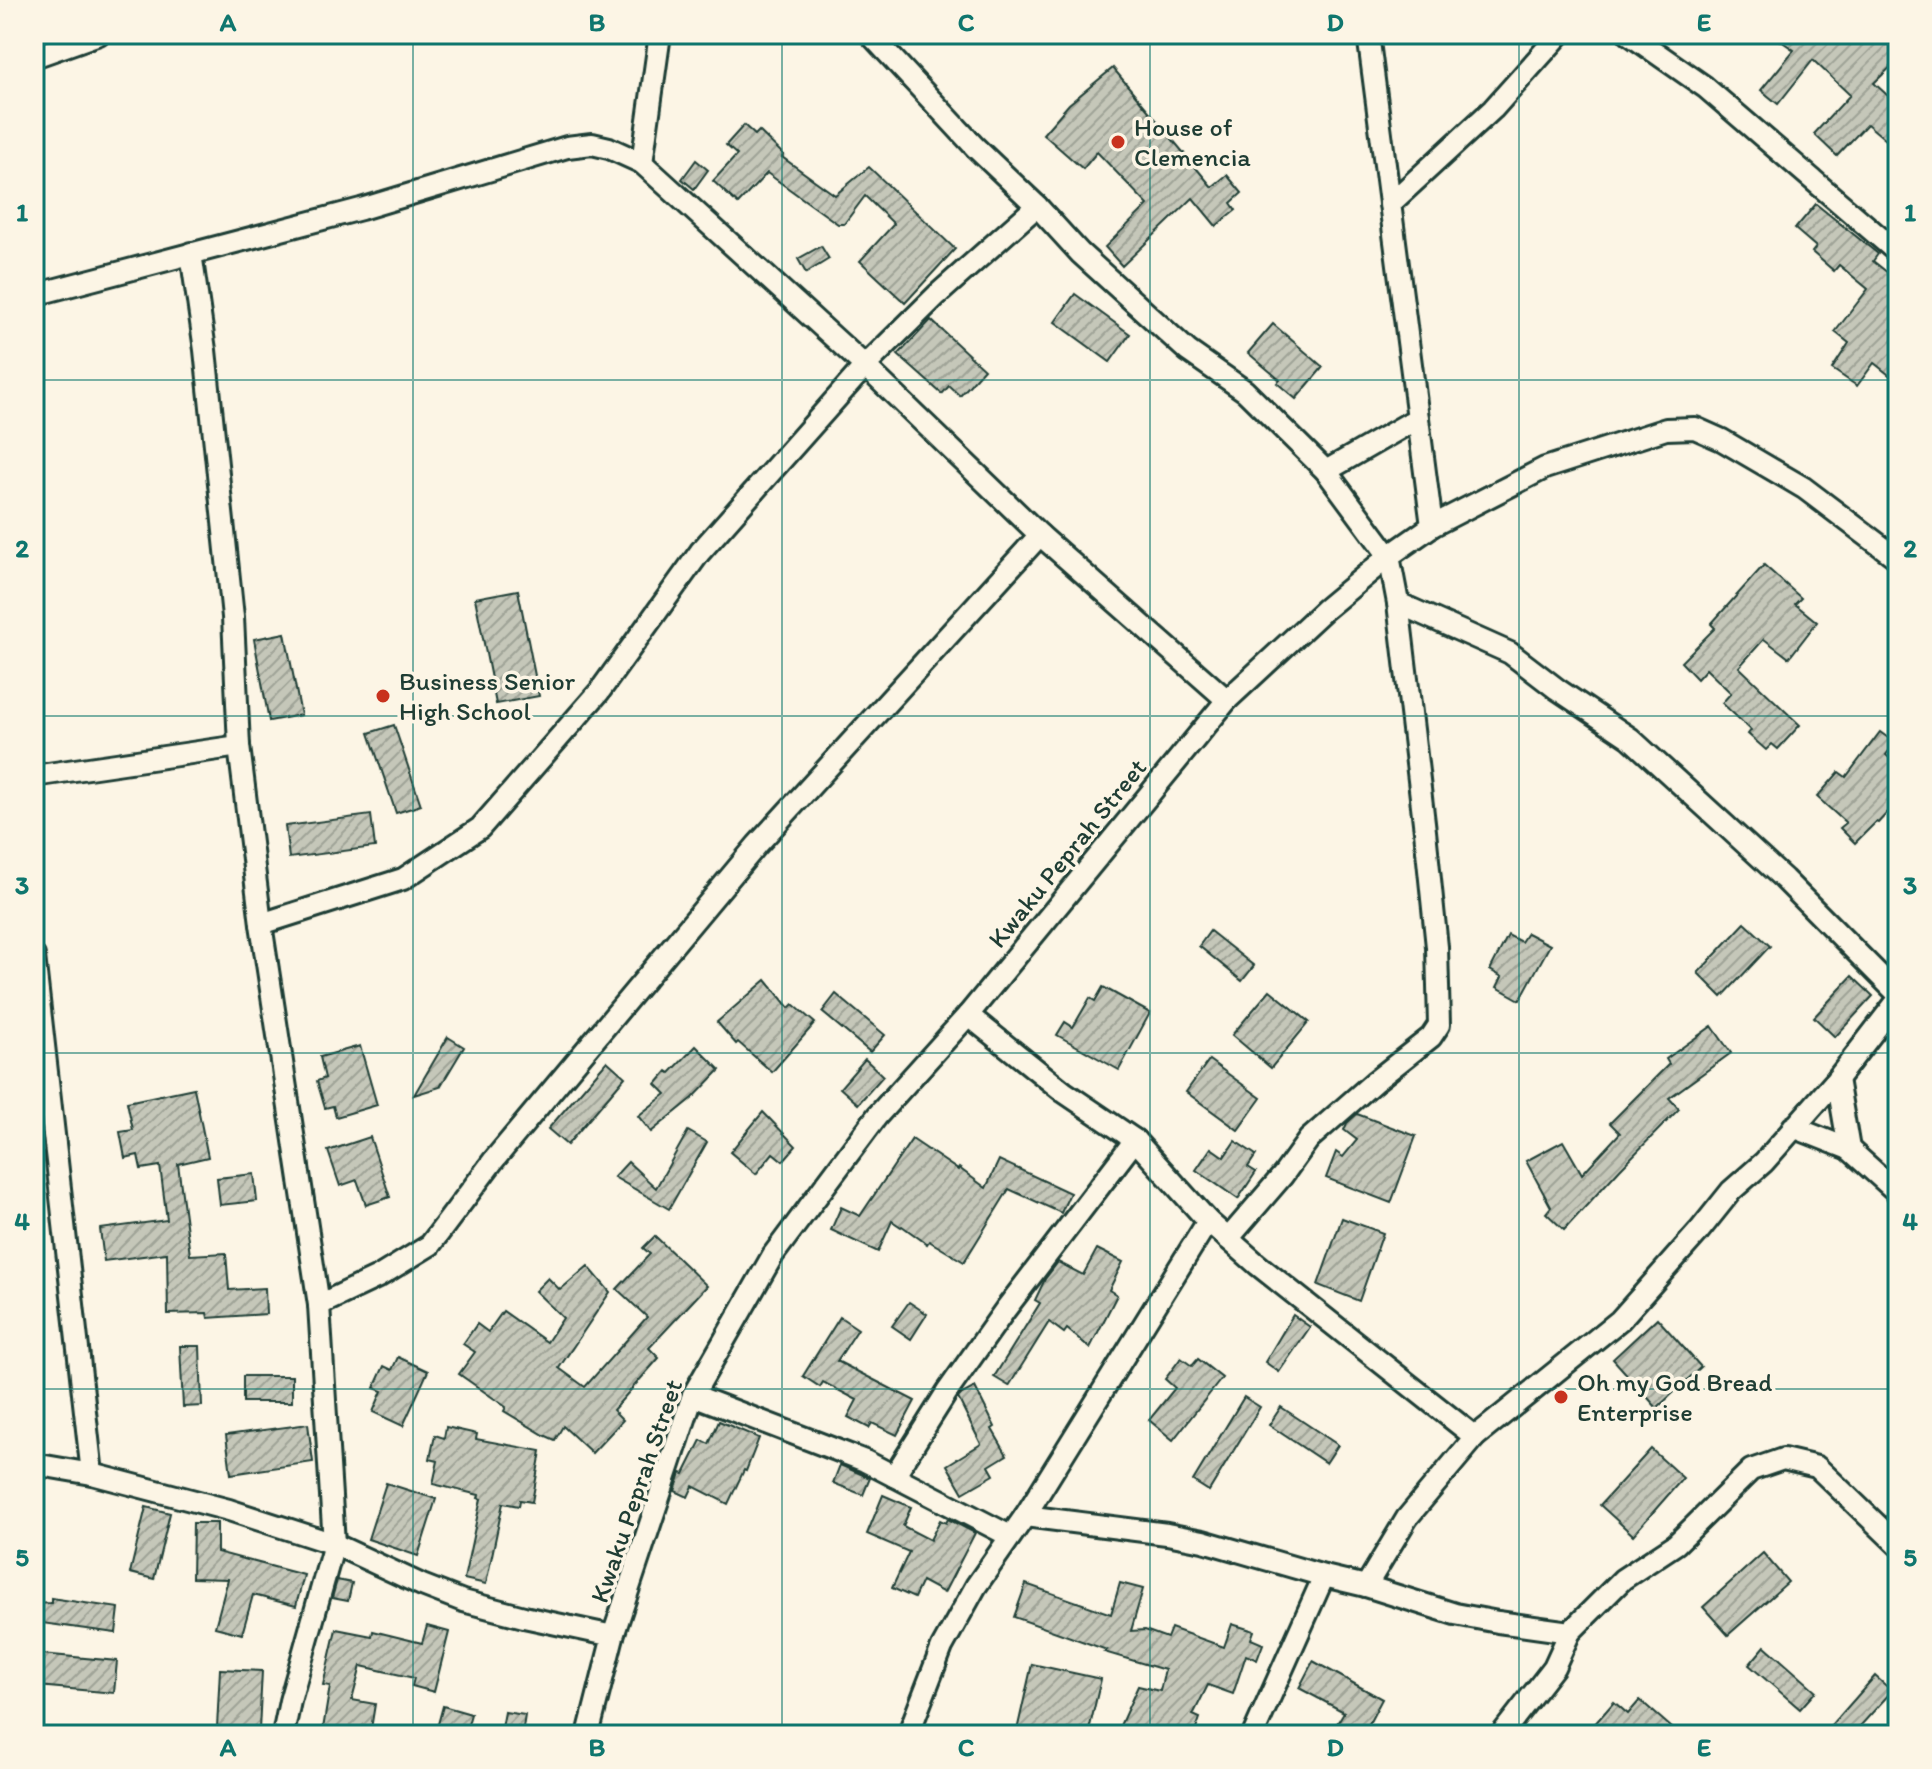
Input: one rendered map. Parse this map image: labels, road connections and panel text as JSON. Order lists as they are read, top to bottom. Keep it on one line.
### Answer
{"streets":{"street":["Kwaku Peprah Street"]},"places":["House of Clemencia","Business Senior High School","Oh my God Bread Enterprise"],"grid":{"columns":["A","B","C","D","E"],"rows":["1","2","3","4","5"]}}
